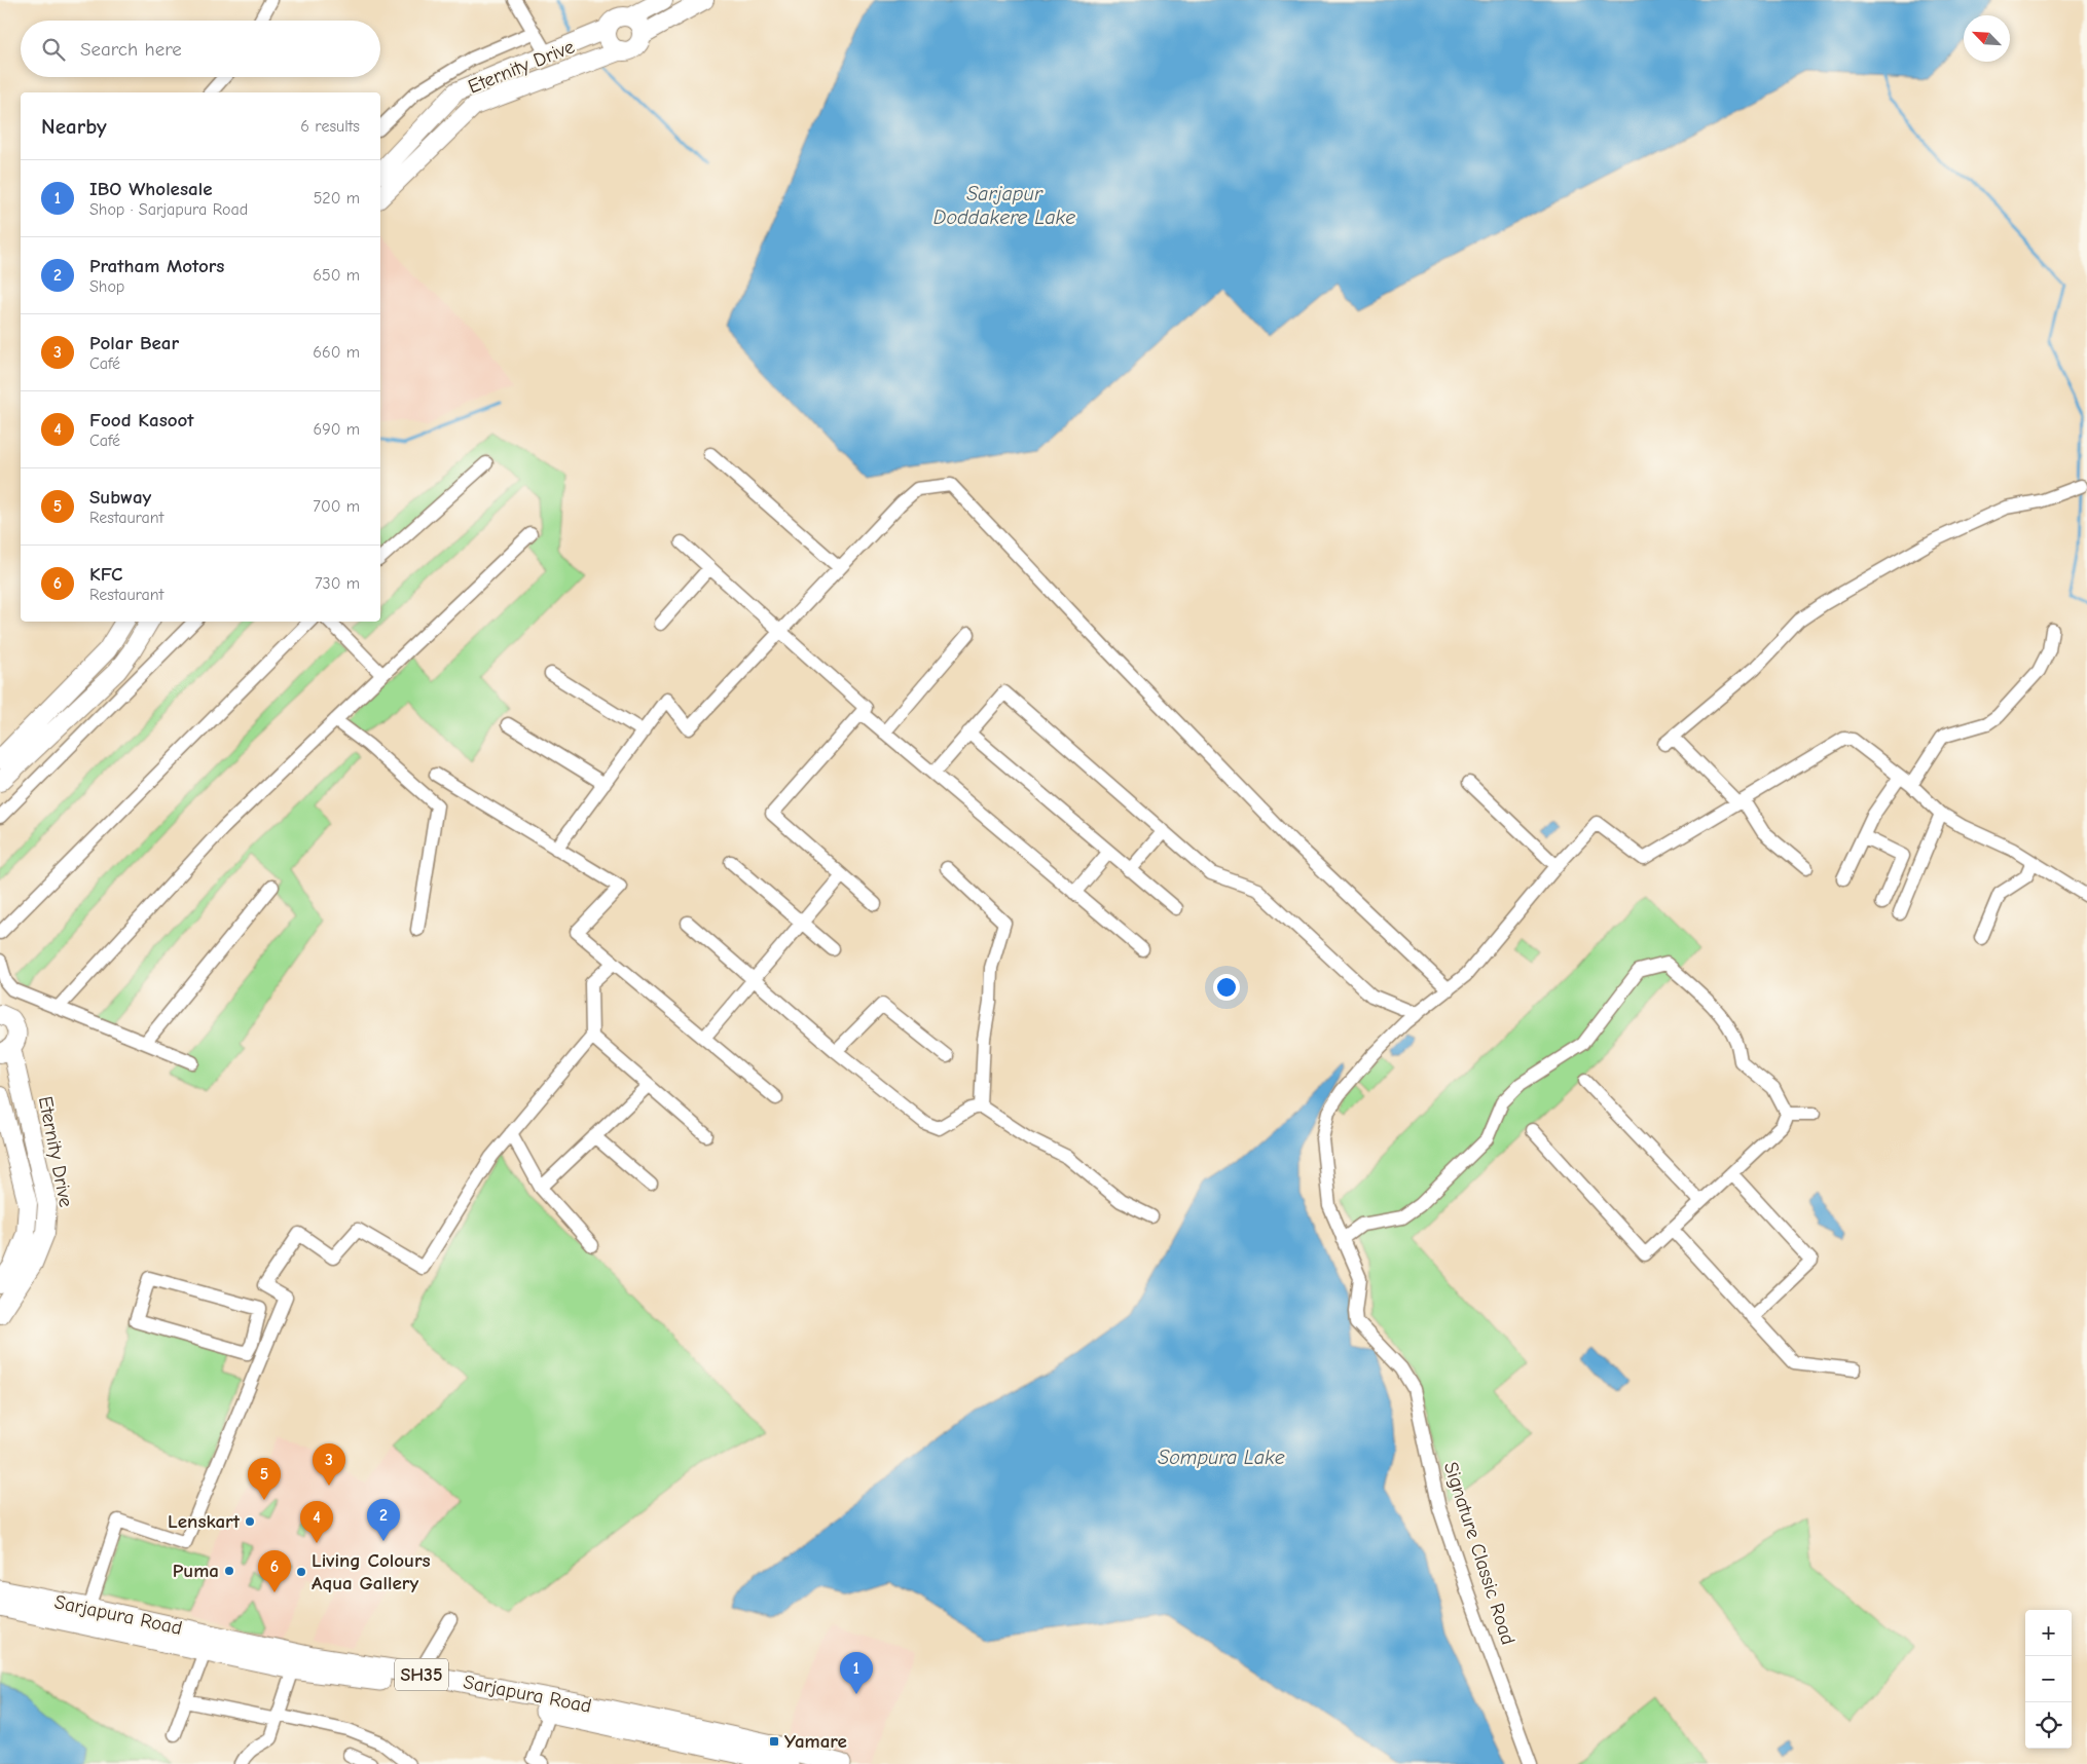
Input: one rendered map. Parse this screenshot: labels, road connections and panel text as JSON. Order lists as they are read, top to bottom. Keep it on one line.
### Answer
{"streets":{"main road":["Sarjapura Road","SH35"],"street":["Eternity Drive","Signature Classic Road"]},"water":["Sarjapur Doddakere Lake","Sompura Lake"],"places":{"other":["Lenskart","Puma","Living Colours Aqua Gallery"],"transit":["Yamare"]},"north":"top left","page":{"search":"Search here","heading":["Nearby","6 results"],"list":[{"mark":"1","name":"IBO Wholesale","note":"Shop · Sarjapura Road","value":"520 m"},{"mark":"2","name":"Pratham Motors","note":"Shop","value":"650 m"},{"mark":"3","name":"Polar Bear","note":"Café","value":"660 m"},{"mark":"4","name":"Food Kasoot","note":"Café","value":"690 m"},{"mark":"5","name":"Subway","note":"Restaurant","value":"700 m"},{"mark":"6","name":"KFC","note":"Restaurant","value":"730 m"}],"pins":["3","5","2","4","6","1"],"map_buttons":["+","−"]}}
